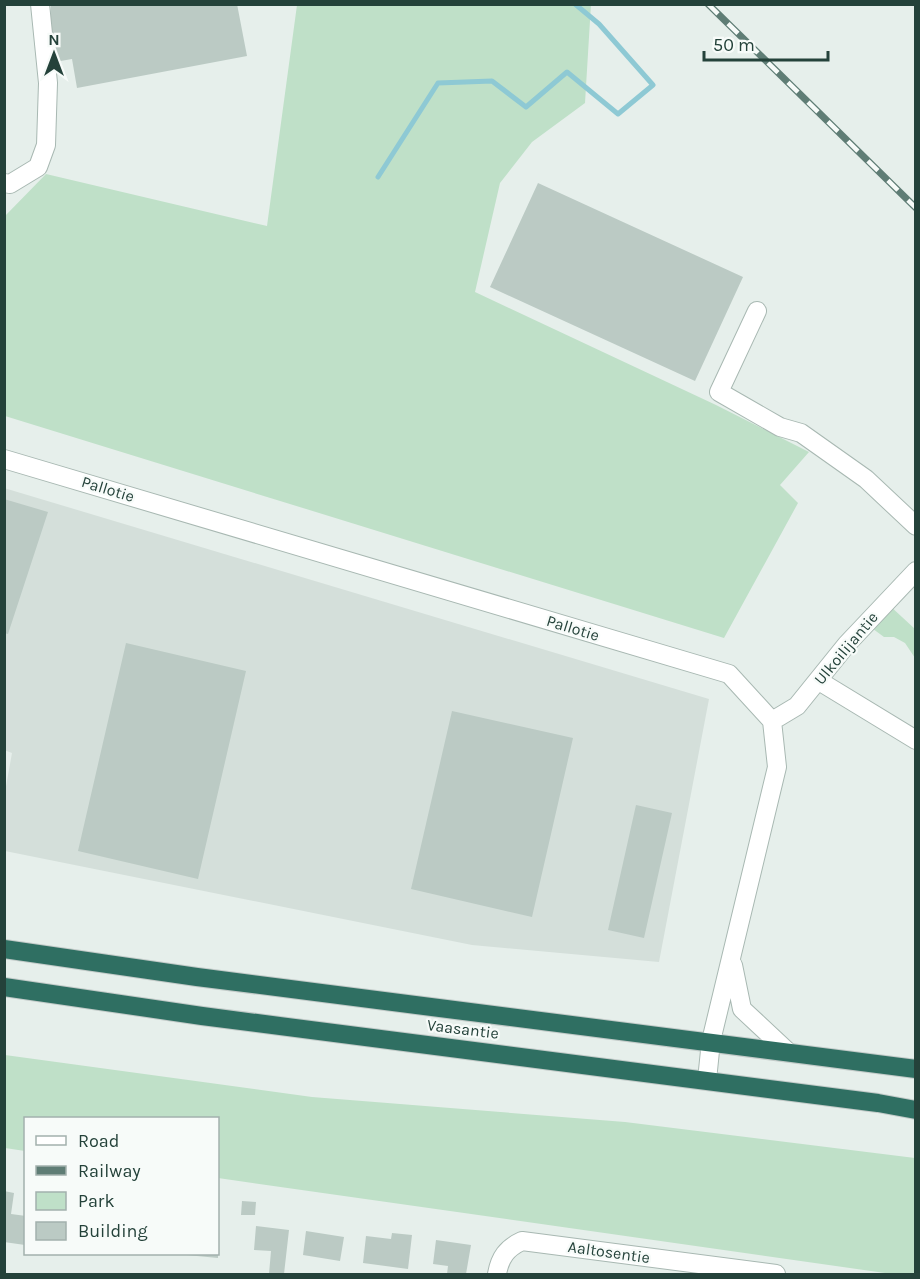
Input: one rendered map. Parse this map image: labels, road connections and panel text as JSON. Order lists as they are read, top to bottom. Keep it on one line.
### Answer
{"streets":{"highway":["Vaasantie"],"street":["Pallotie","Ulkoilijantie","Aaltosentie"]},"crossings":[["Pallotie","Ulkoilijantie"]],"legend":["Road","Railway","Park","Building"],"scale_bar":"50 m","north":"top"}
